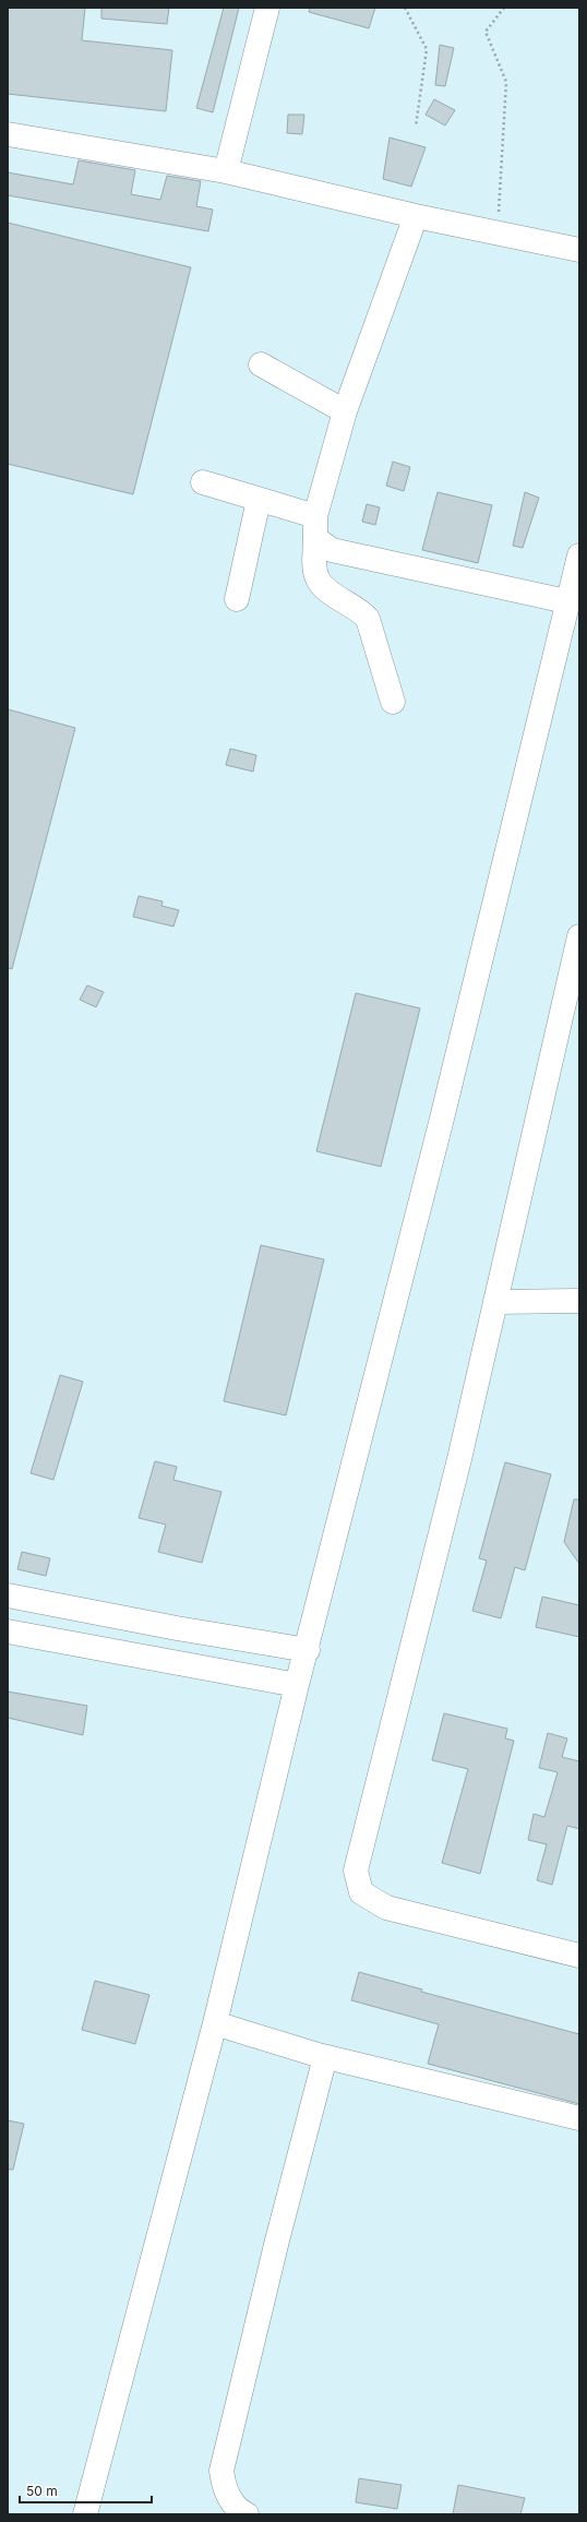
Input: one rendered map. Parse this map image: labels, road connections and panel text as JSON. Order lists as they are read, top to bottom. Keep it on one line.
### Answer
{"scale_bar":"50 m"}
